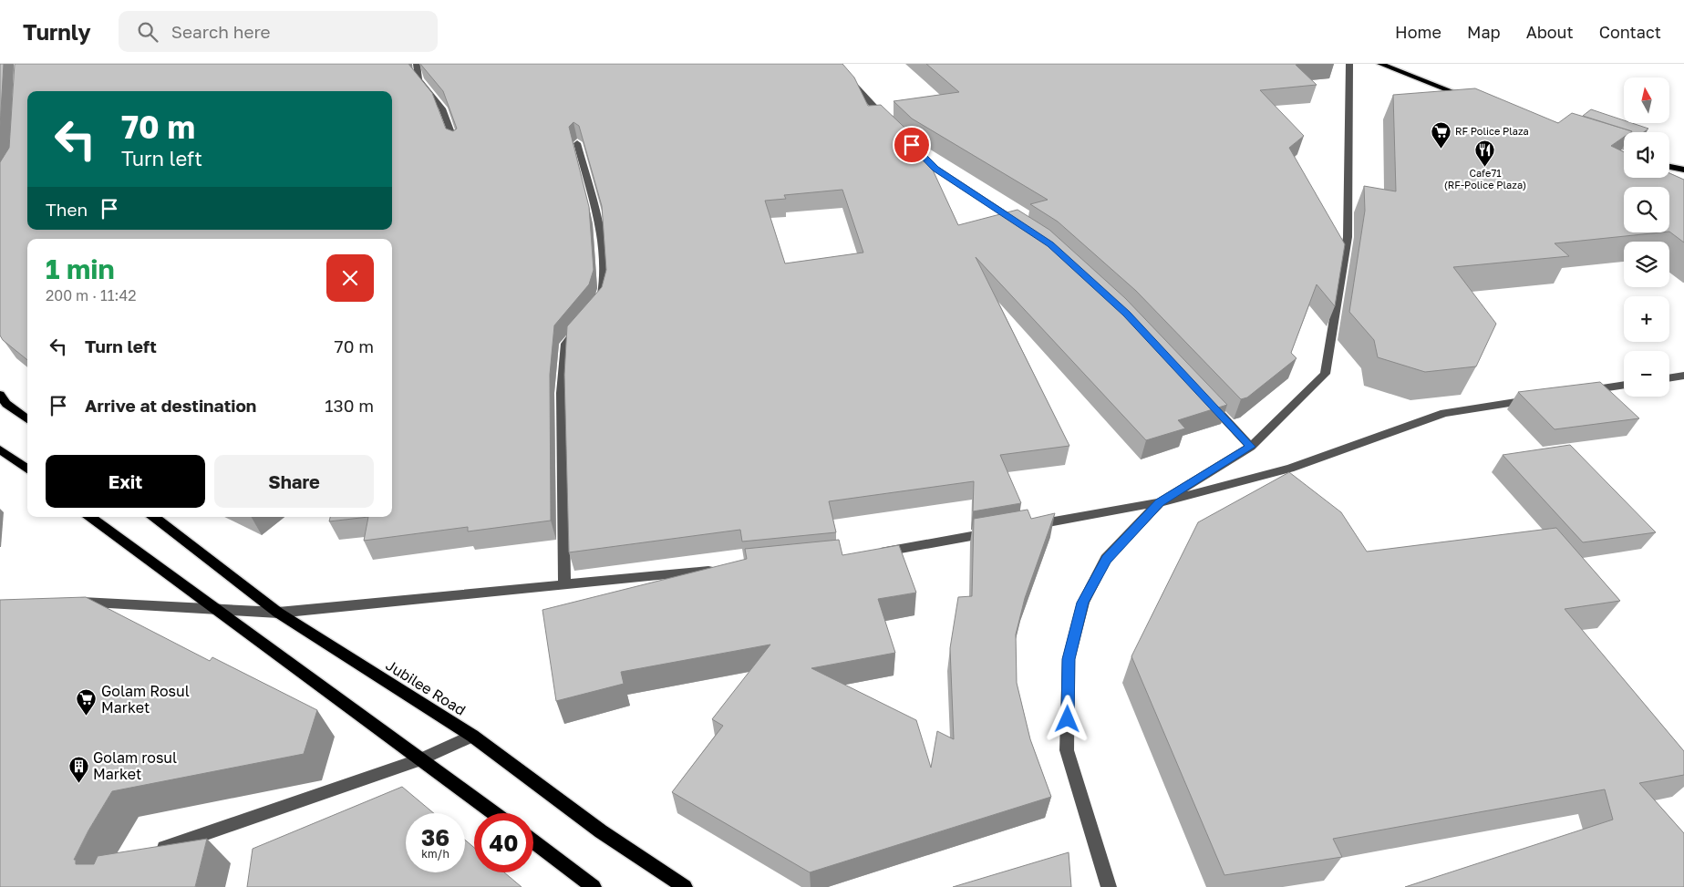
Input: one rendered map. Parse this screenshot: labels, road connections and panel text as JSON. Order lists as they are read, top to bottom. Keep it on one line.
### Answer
{"streets":{"main road":["Jubilee Road"]},"places":{"supermarket":["RF Police Plaza","Golam Rosul Market"],"restaurant":["Cafe71 (RF-Police Plaza)"],"building":["Golam rosul Market"]},"north":"top","page":{"header":"Turnly","search":"Search here","nav":["Home","Map","About","Contact"],"map_buttons":["+","−"],"turn":["70 m","Turn left"],"then":"Then","heading":["1 min","200 m · 11:42"],"list":[{"name":"Turn left","value":"70 m"},{"name":"Arrive at destination","value":"130 m"}],"buttons":["Exit","Share"],"speed":"36 km/h","limit":"40"}}
